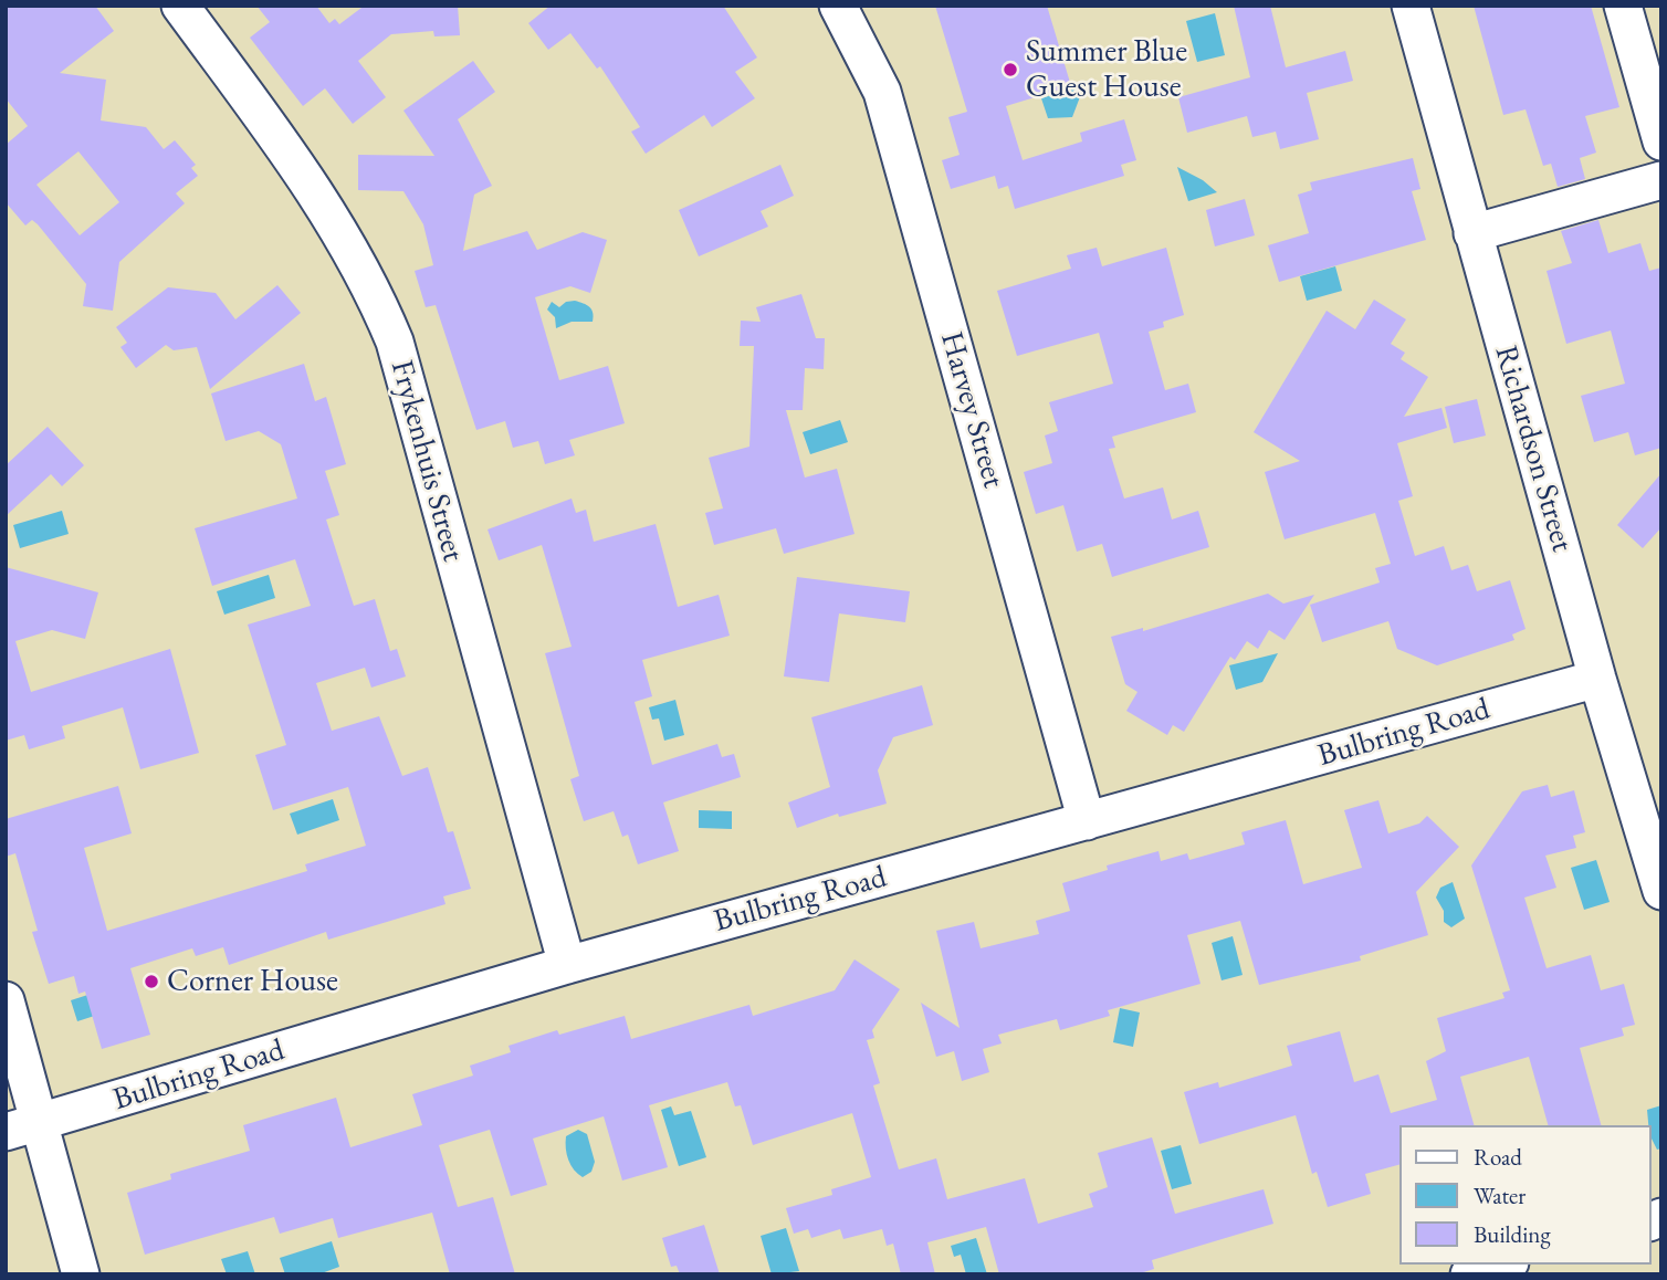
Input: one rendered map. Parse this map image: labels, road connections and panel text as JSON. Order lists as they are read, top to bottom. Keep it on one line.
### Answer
{"streets":{"street":["Harvey Street","Richardson Street","Frykenhuis Street","Bulbring Road"]},"crossings":[["Harvey Street","Bulbring Road"],["Richardson Street","Bulbring Road"],["Frykenhuis Street","Bulbring Road"]],"places":["Summer Blue Guest House","Corner House"],"legend":["Road","Water","Building"]}
